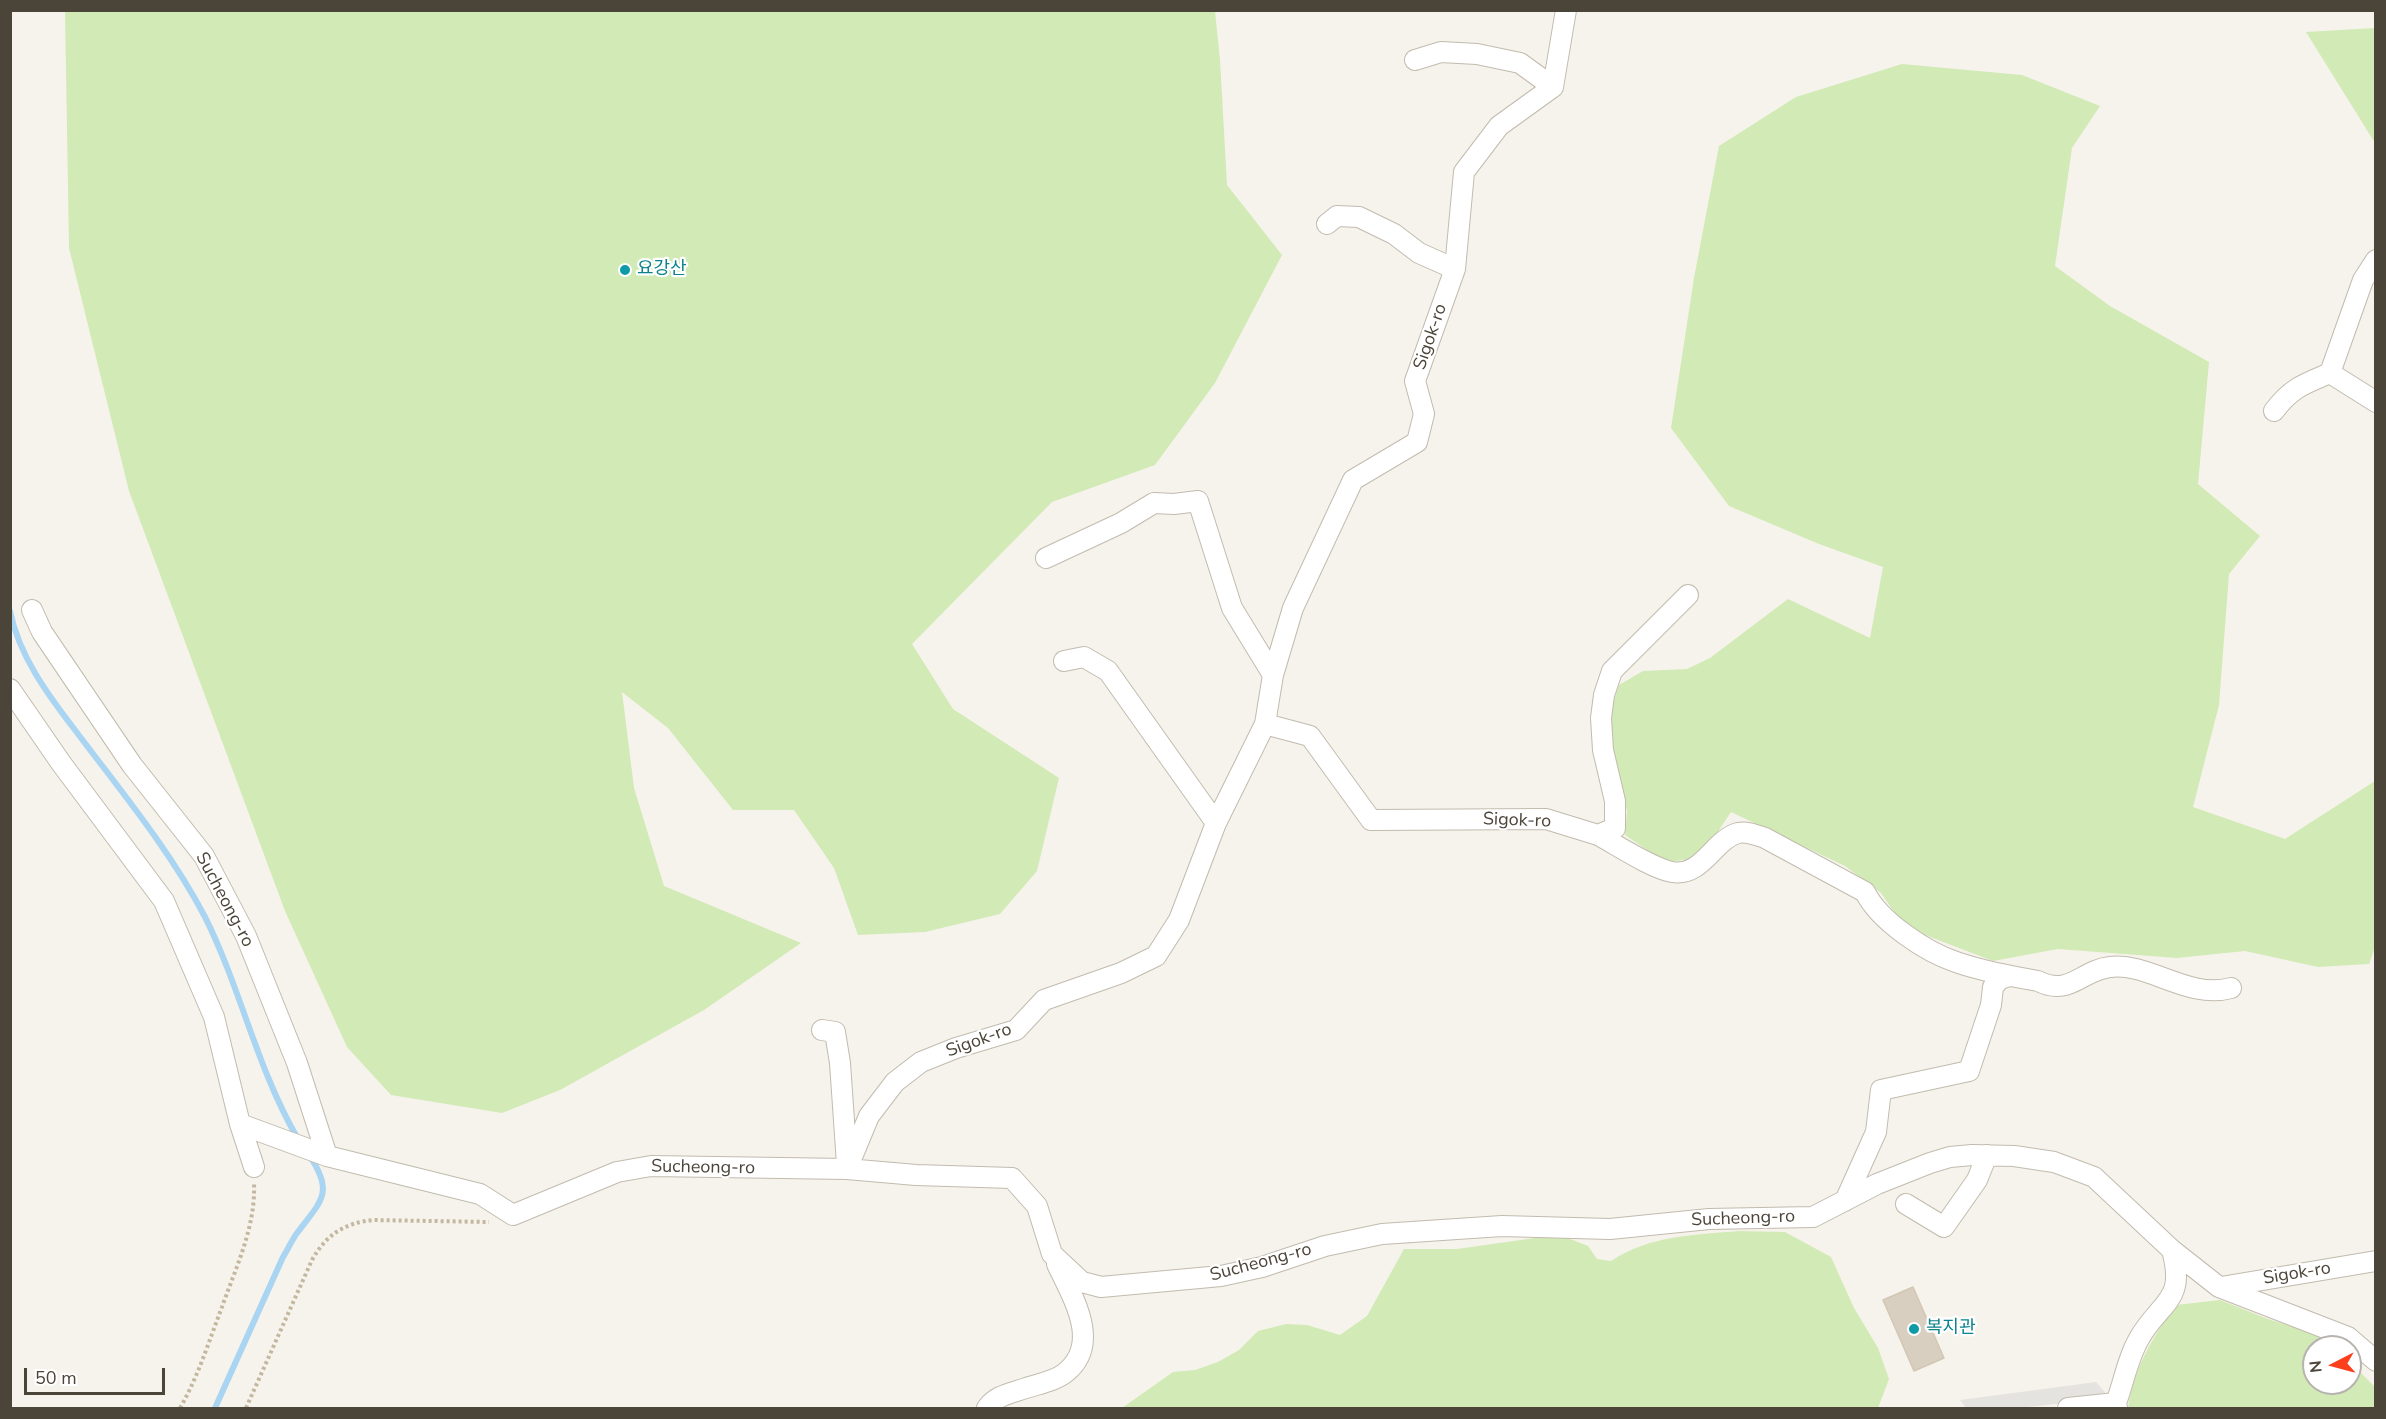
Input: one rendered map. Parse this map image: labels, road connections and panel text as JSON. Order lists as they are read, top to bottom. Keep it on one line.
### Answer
{"streets":{"street":["Sigok-ro","Sucheong-ro"]},"crossings":[["Sigok-ro","Sucheong-ro"]],"places":["요강산","복지관"],"scale_bar":"50 m","north":"left"}
